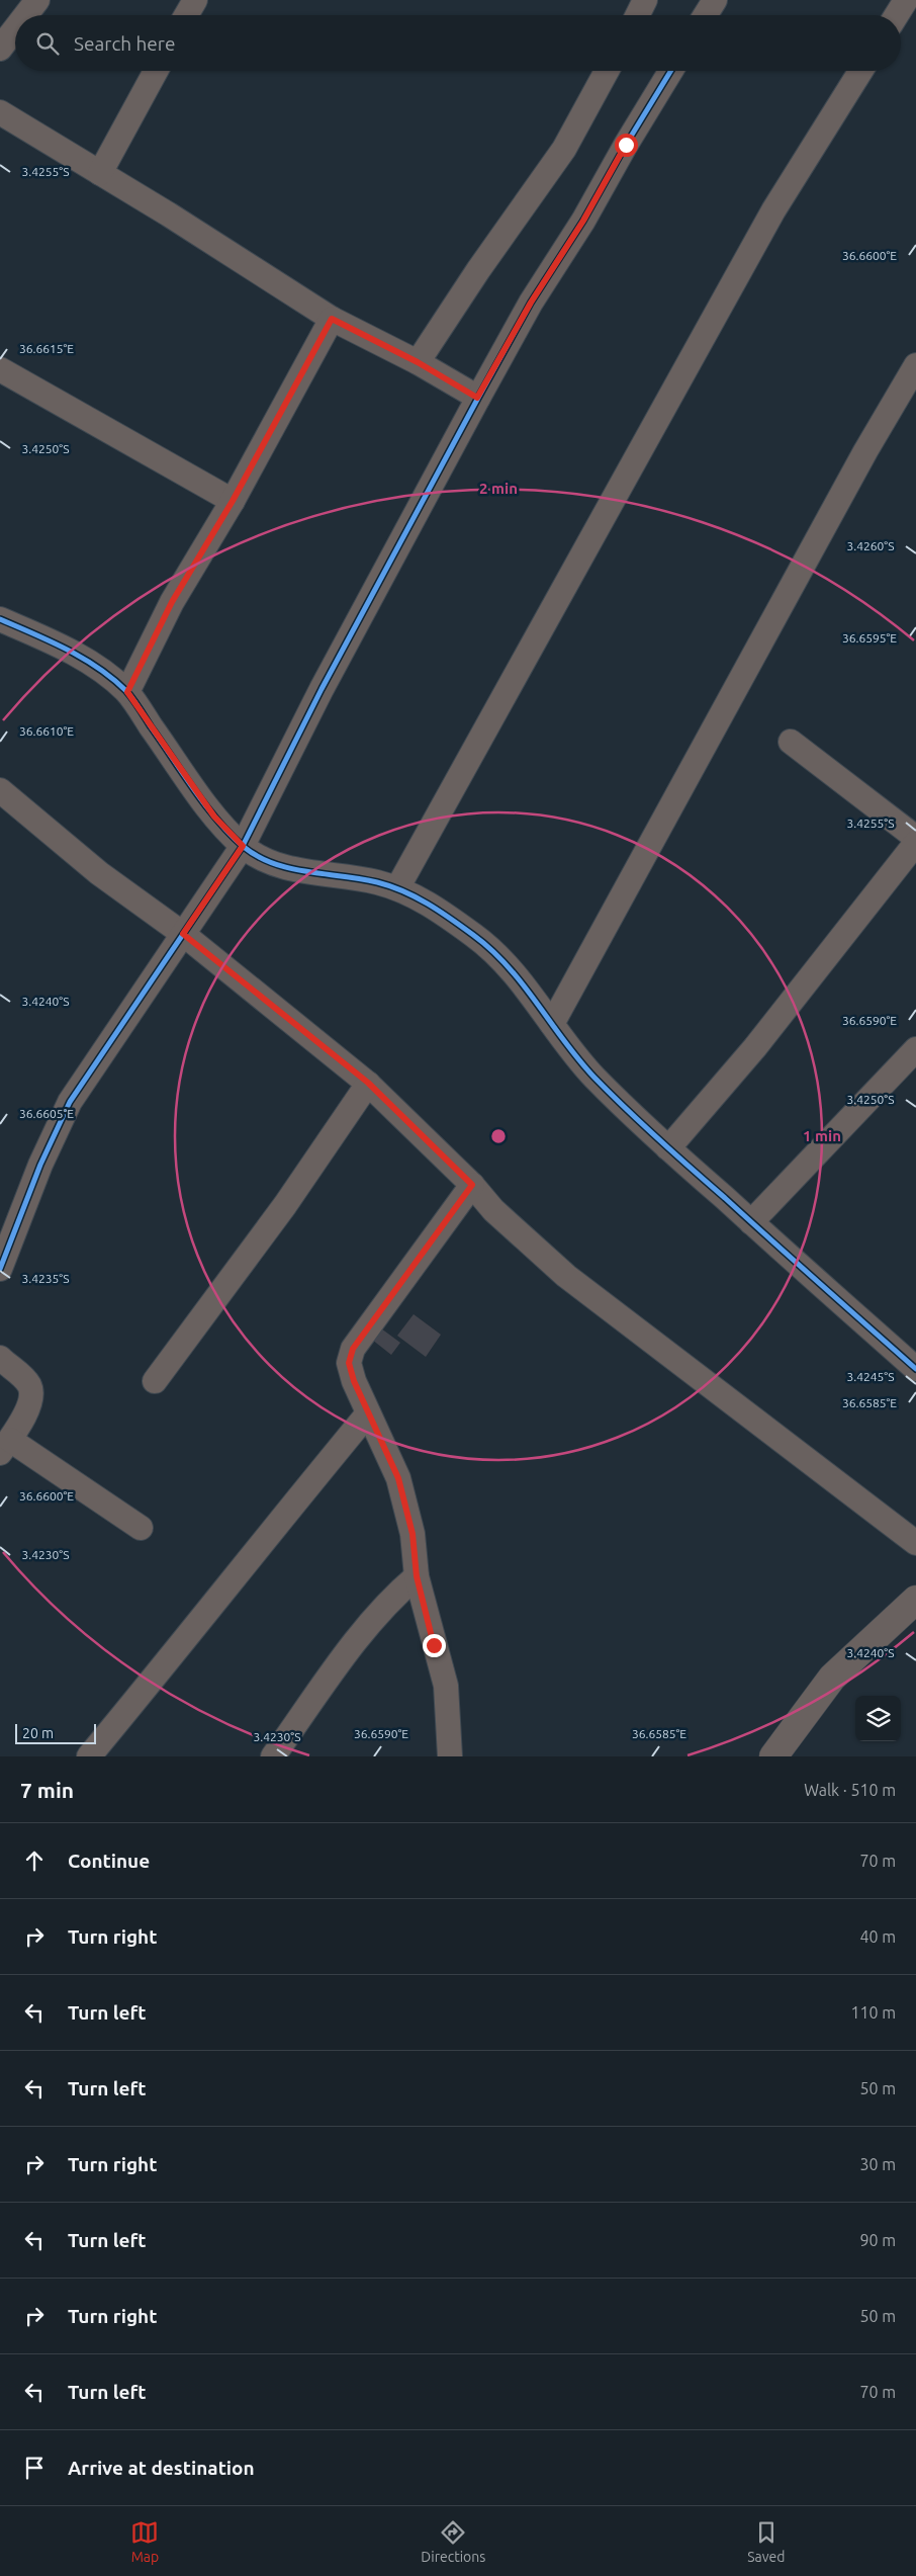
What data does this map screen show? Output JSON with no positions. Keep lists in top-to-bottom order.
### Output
{
  "scale_bar": "20 m",
  "page": {
    "search": "Search here",
    "scale": "20 m",
    "heading": ["7 min", "Walk · 510 m"],
    "list": [
      ["Continue", "70 m"],
      ["Turn right", "40 m"],
      ["Turn left", "110 m"],
      ["Turn left", "50 m"],
      ["Turn right", "30 m"],
      ["Turn left", "90 m"],
      ["Turn right", "50 m"],
      ["Turn left", "70 m"],
      "Arrive at destination"
    ],
    "nav": ["Map", "Directions", "Saved"]
  },
  "coordinates": [
    "3.4255°S",
    "36.6600°E",
    "36.6615°E",
    "3.4250°S",
    "3.4260°S",
    "36.6595°E",
    "36.6610°E",
    "3.4240°S",
    "36.6590°E",
    "36.6605°E",
    "3.4235°S",
    "3.4245°S",
    "36.6585°E",
    "3.4230°S"
  ],
  "rings": ["2 min", "1 min"]
}
